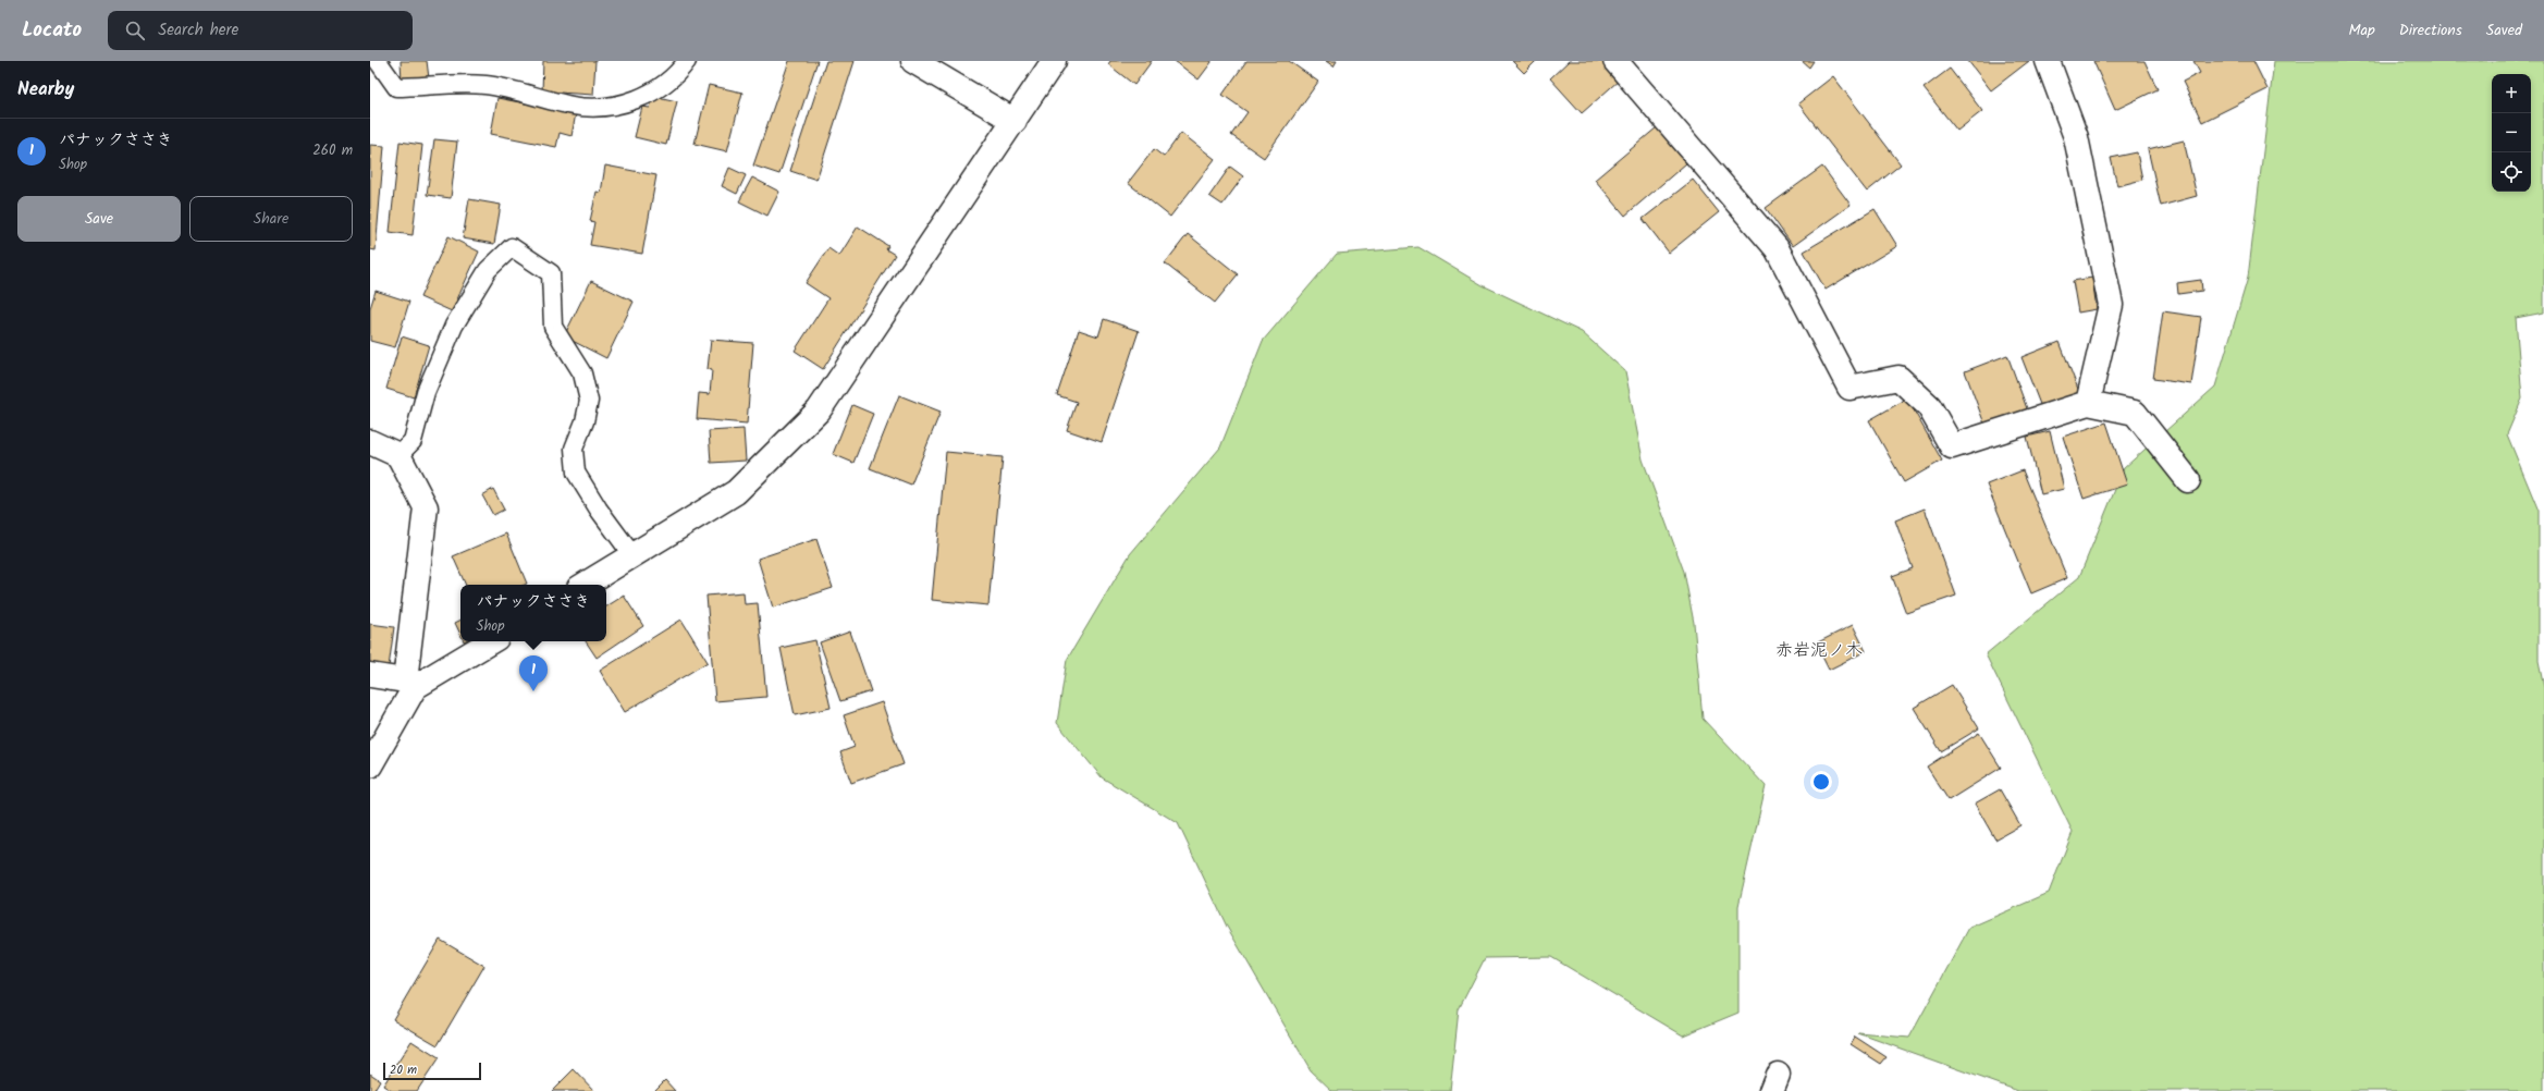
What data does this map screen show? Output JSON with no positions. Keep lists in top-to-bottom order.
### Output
{
  "districts": ["赤岩泥ノ木"],
  "scale_bar": "20 m",
  "page": {
    "header": "Locato",
    "search": "Search here",
    "nav": ["Map", "Directions", "Saved"],
    "heading": "Nearby",
    "map_buttons": ["+", "−"],
    "list": [
      {
        "mark": "1",
        "name": "パナックささき",
        "note": "Shop",
        "value": "260 m"
      }
    ],
    "buttons": ["Save", "Share"],
    "popup": ["パナックささき", "Shop"],
    "pins": "1",
    "scale": "20 m"
  }
}
